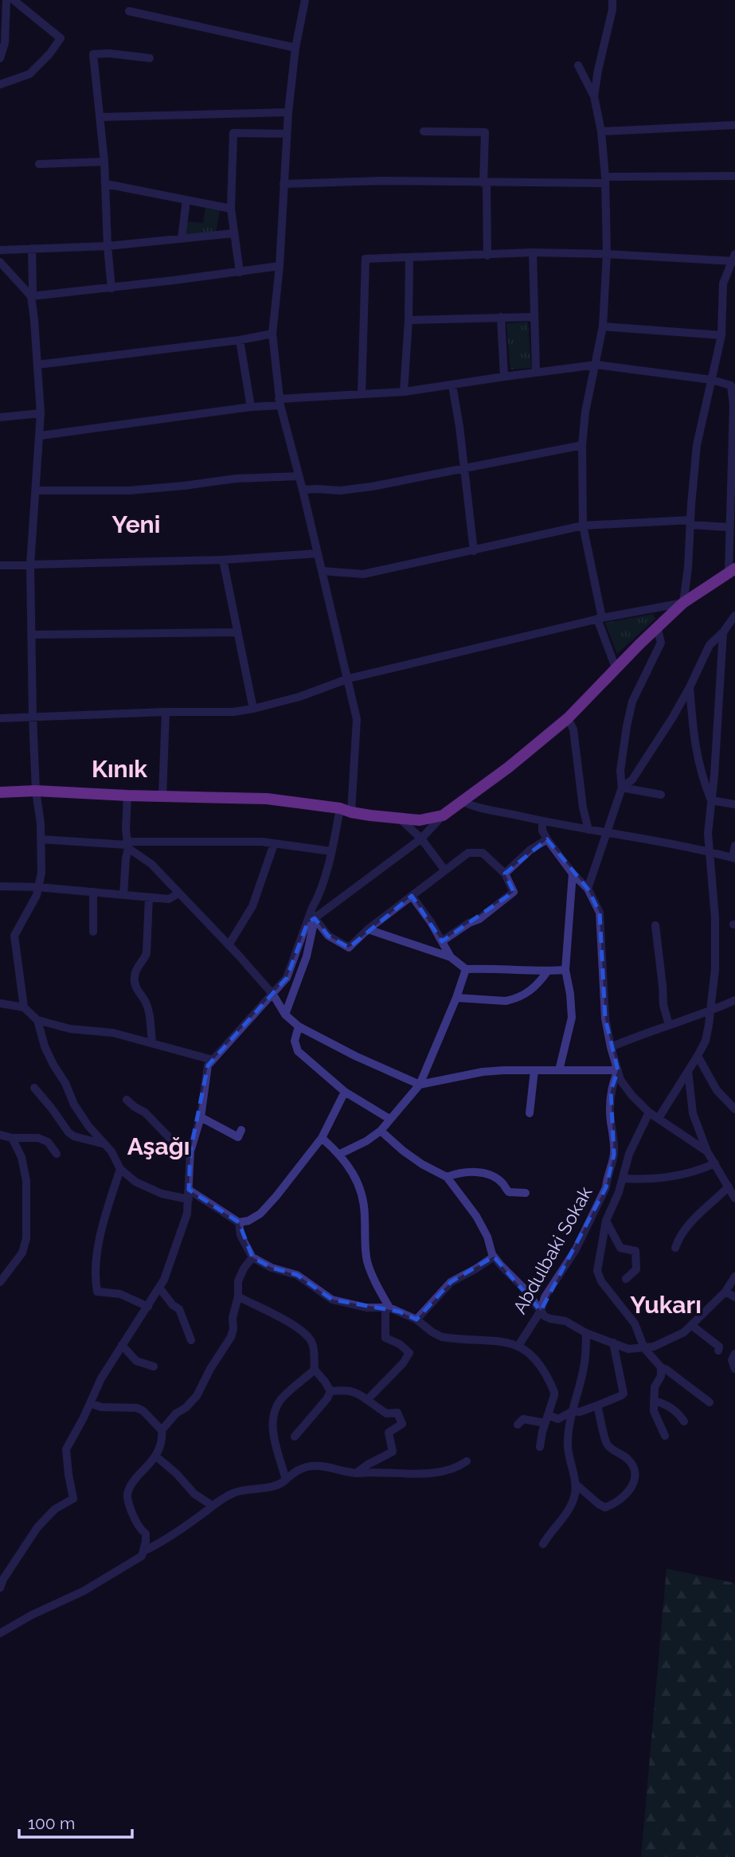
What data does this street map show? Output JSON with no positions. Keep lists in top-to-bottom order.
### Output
{
  "streets": {
    "street": ["Abdulbaki Sokak"]
  },
  "districts": [
    "Yeni",
    "Kınık",
    "Aşağı",
    "Yukarı"
  ],
  "scale_bar": "100 m"
}
